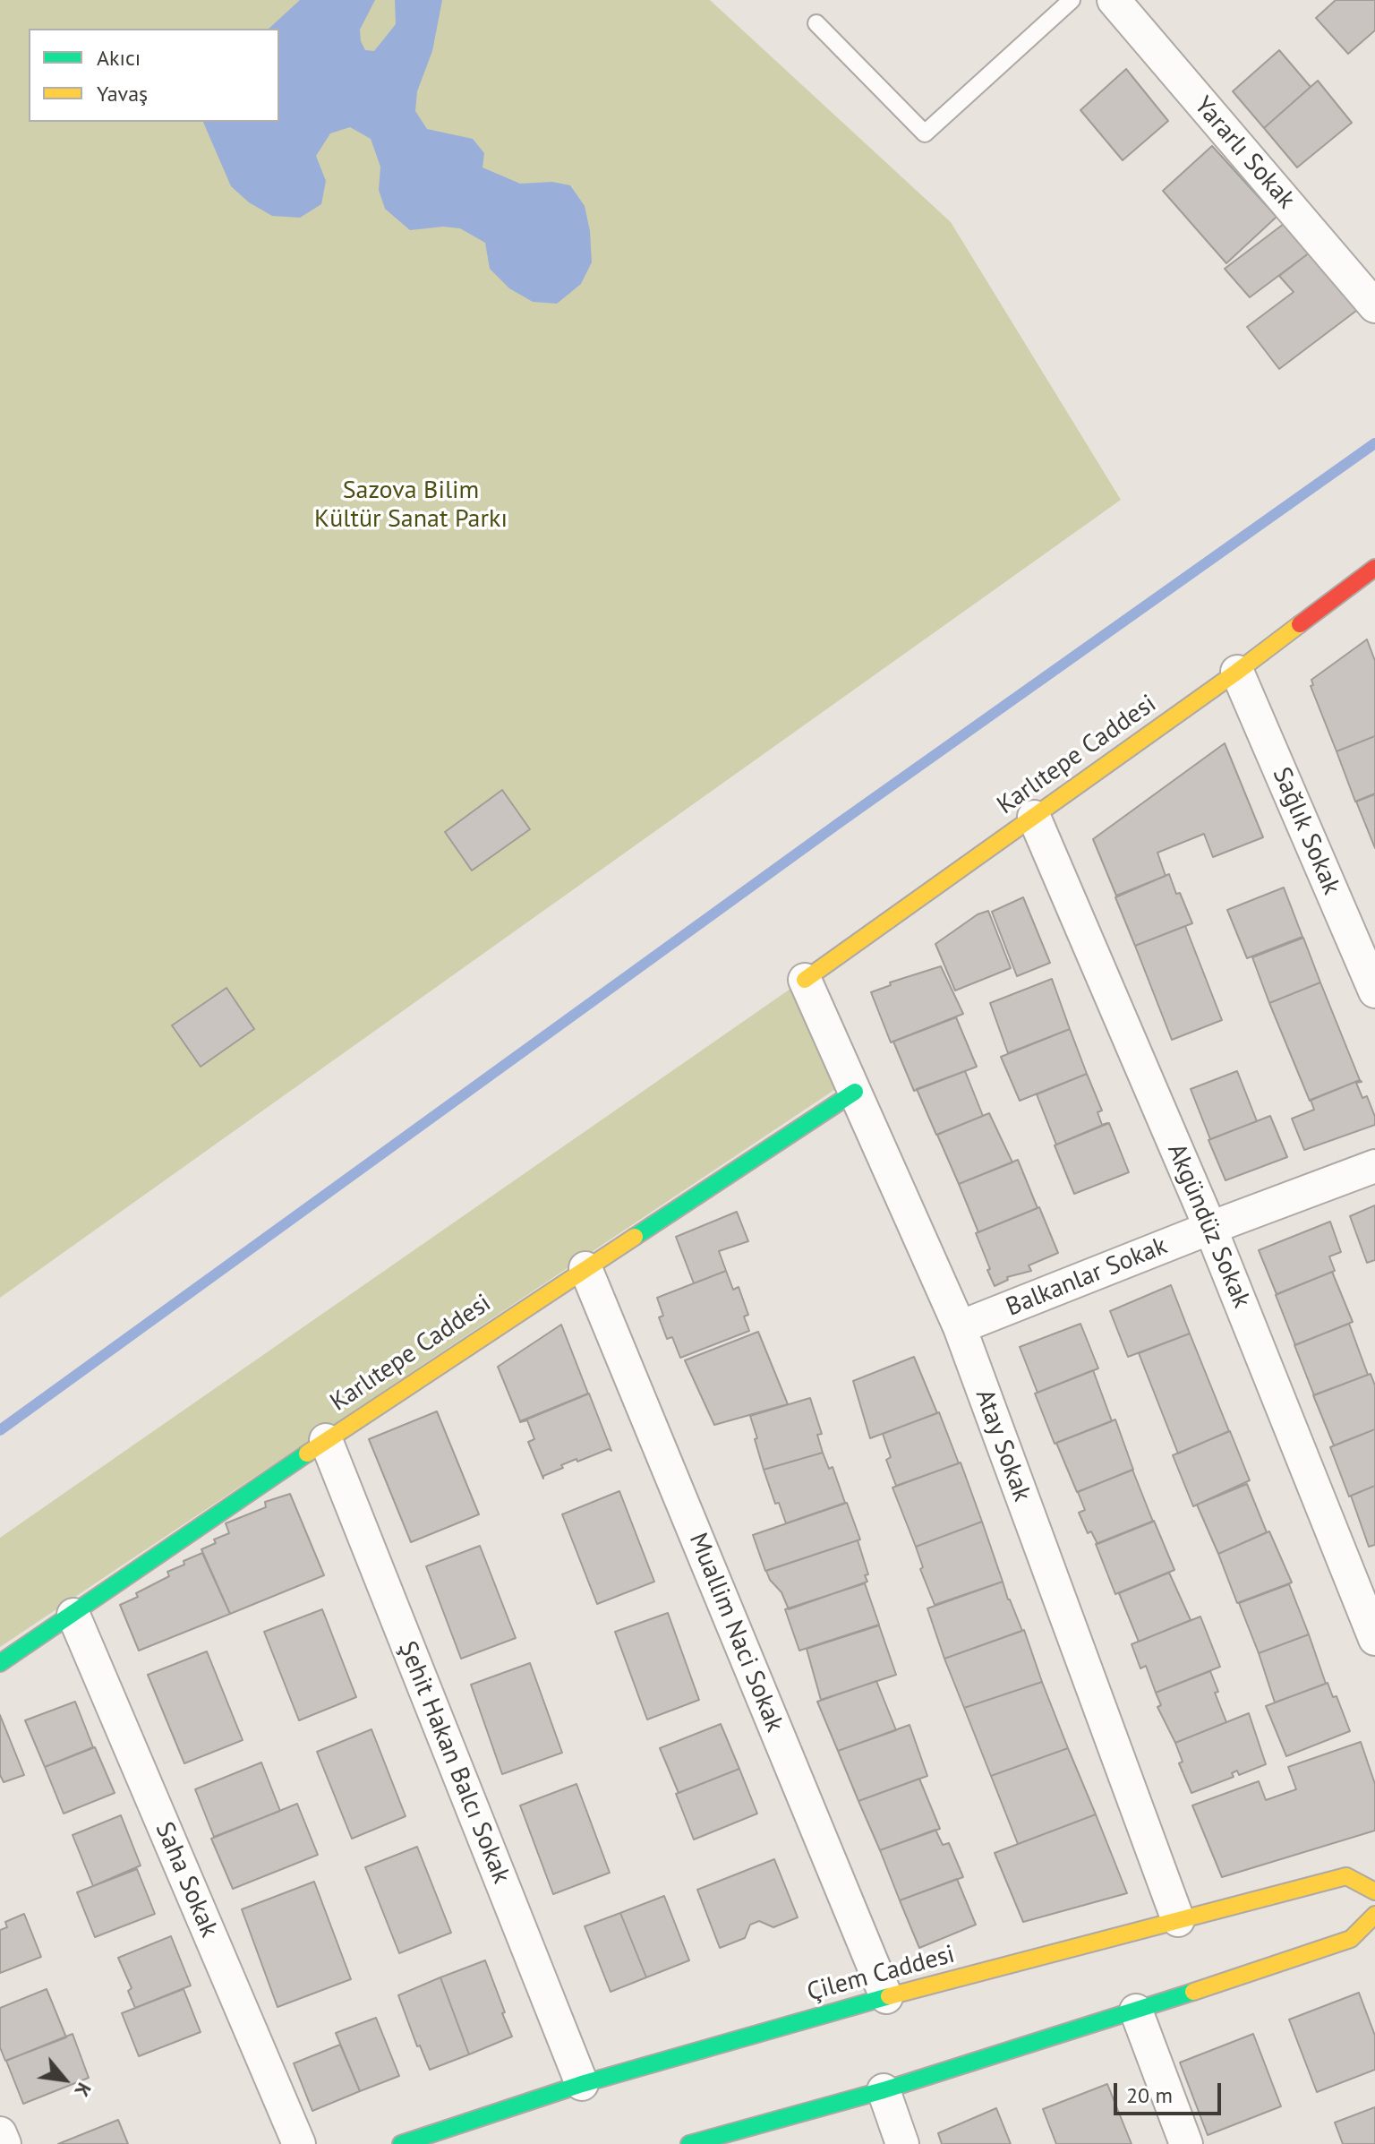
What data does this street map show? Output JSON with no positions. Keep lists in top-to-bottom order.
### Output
{
  "streets": {
    "main road": ["Karlıtepe Caddesi", "Çilem Caddesi"],
    "street": [
      "Yararlı Sokak",
      "Sağlık Sokak",
      "Akgündüz Sokak",
      "Balkanlar Sokak",
      "Atay Sokak",
      "Muallim Naci Sokak",
      "Şehit Hakan Balcı Sokak",
      "Saha Sokak"
    ]
  },
  "crossings": [
    ["Karlıtepe Caddesi", "Sağlık Sokak"],
    ["Karlıtepe Caddesi", "Akgündüz Sokak"],
    ["Karlıtepe Caddesi", "Atay Sokak"],
    ["Karlıtepe Caddesi", "Muallim Naci Sokak"],
    ["Karlıtepe Caddesi", "Şehit Hakan Balcı Sokak"],
    ["Karlıtepe Caddesi", "Saha Sokak"],
    ["Akgündüz Sokak", "Balkanlar Sokak"],
    ["Balkanlar Sokak", "Atay Sokak"],
    ["Atay Sokak", "Çilem Caddesi"],
    ["Muallim Naci Sokak", "Çilem Caddesi"],
    ["Şehit Hakan Balcı Sokak", "Çilem Caddesi"]
  ],
  "parks": ["Sazova Bilim Kültür Sanat Parkı"],
  "legend": ["Akıcı", "Yavaş"],
  "scale_bar": "20 m",
  "north": "bottom right"
}
